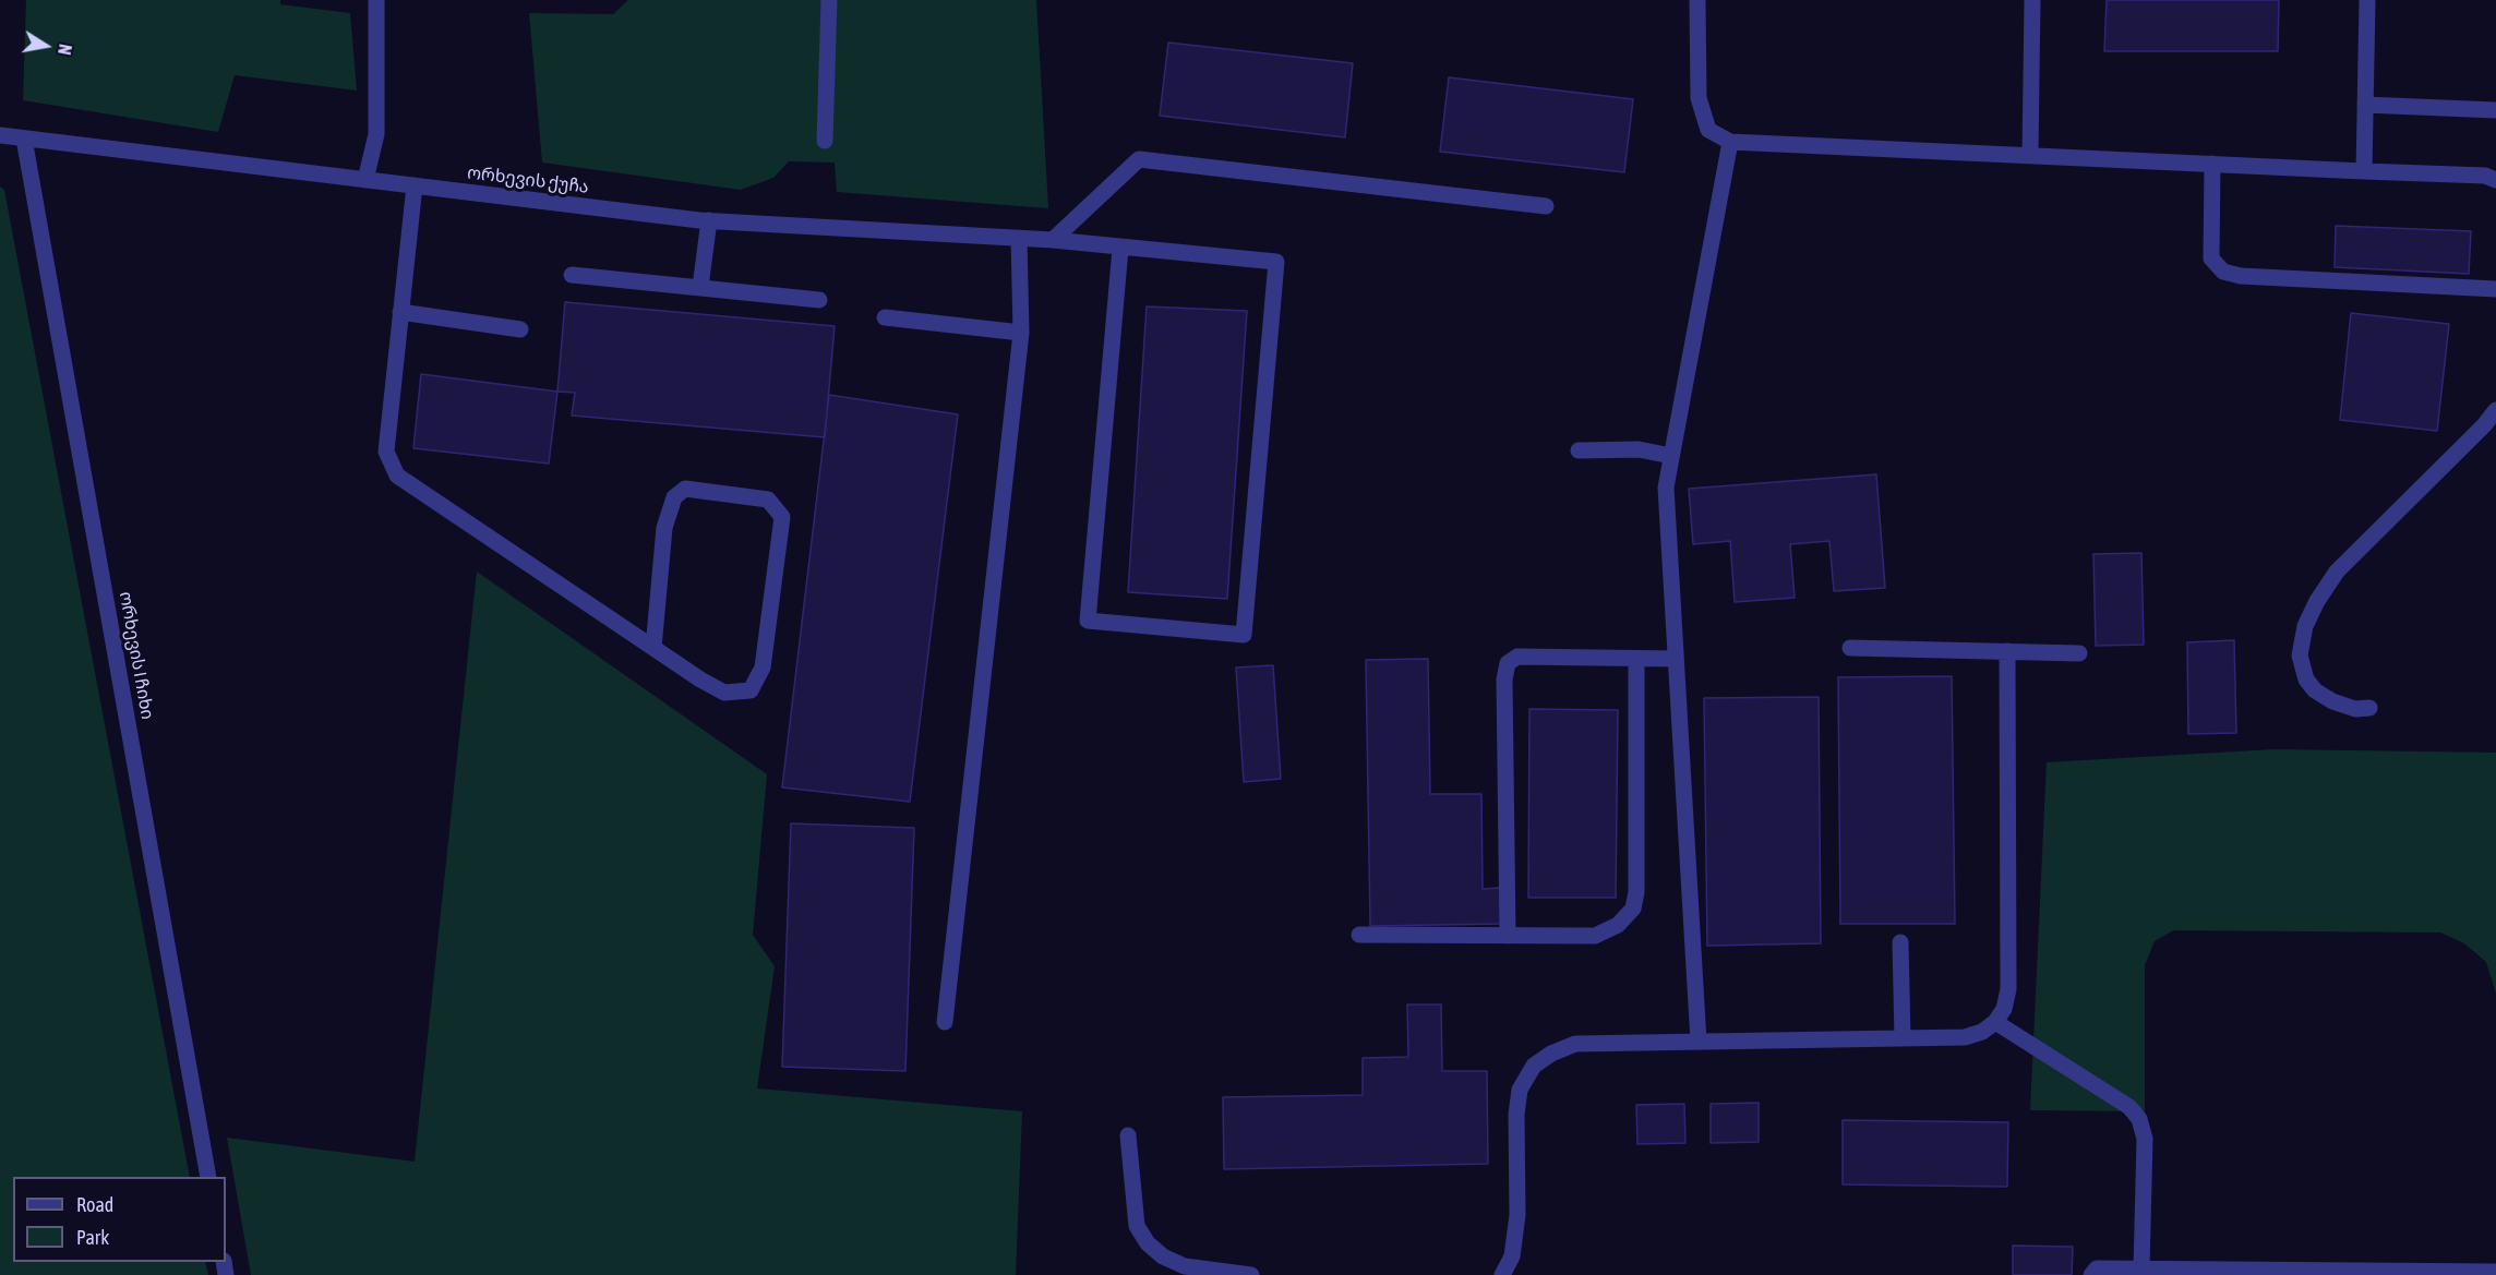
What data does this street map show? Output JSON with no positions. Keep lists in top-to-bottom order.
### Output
{
  "streets": {
    "street": ["ორხევის ქუჩა", "ორხევის I ჩიხი"]
  },
  "crossings": [
    ["ორხევის ქუჩა", "ორხევის I ჩიხი"]
  ],
  "legend": ["Road", "Park"],
  "north": "right"
}
